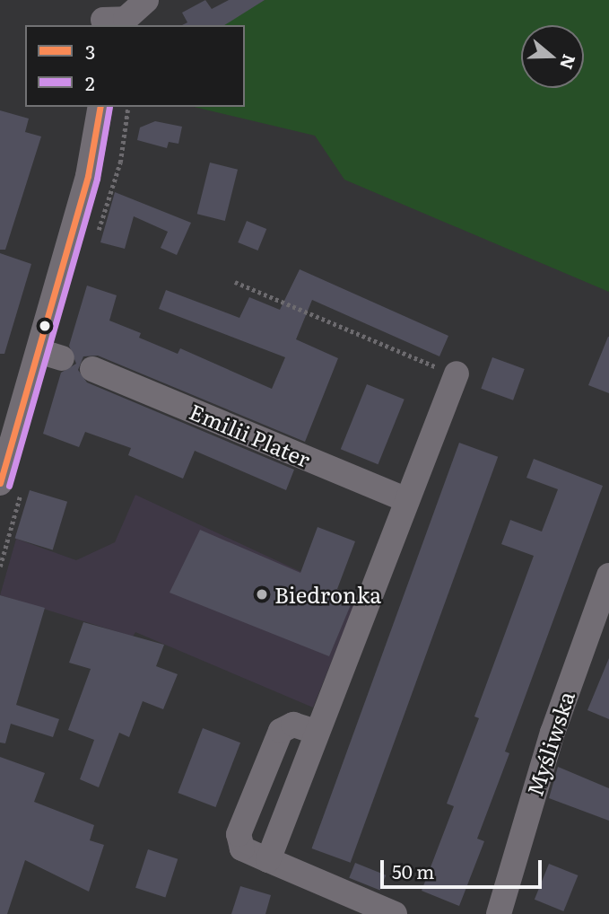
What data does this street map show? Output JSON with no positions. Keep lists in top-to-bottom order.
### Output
{
  "streets": {
    "street": ["Emilii Plater", "Myśliwska"]
  },
  "places": ["Biedronka"],
  "lines": ["transit line 3", "transit line 2"],
  "legend": ["3", "2"],
  "scale_bar": "50 m",
  "north": "right"
}
